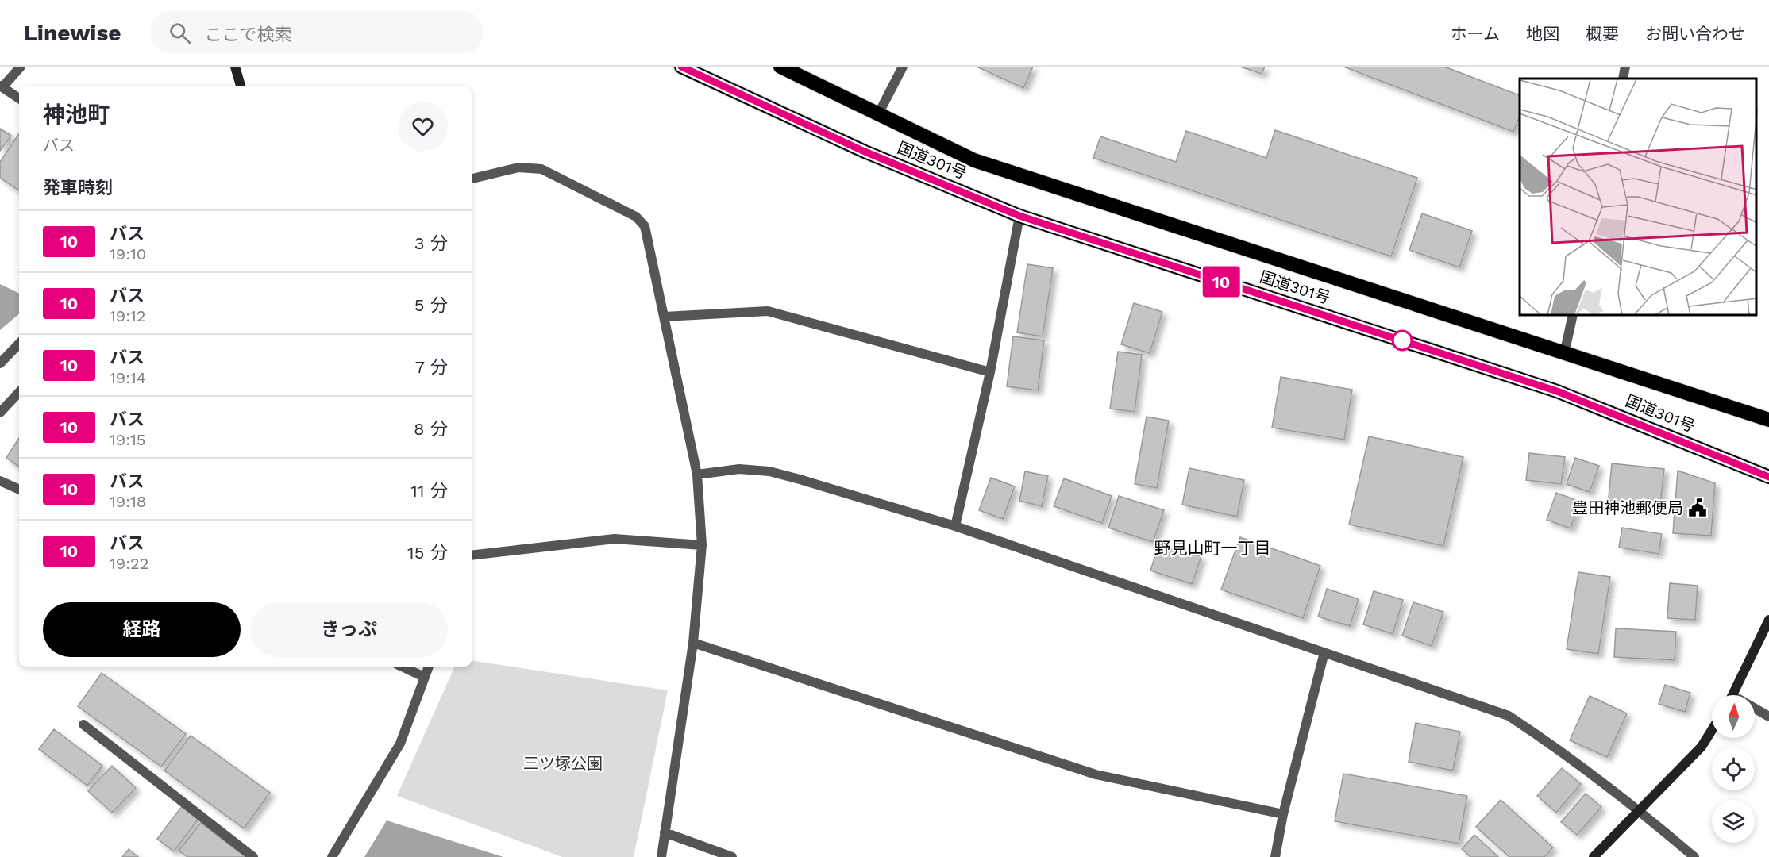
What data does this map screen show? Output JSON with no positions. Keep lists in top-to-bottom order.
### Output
{
  "streets": {
    "highway": ["国道301号"]
  },
  "districts": ["野見山町一丁目"],
  "parks": ["三ツ塚公園"],
  "places": {
    "public building": ["豊田神池郵便局"]
  },
  "lines": ["bus line 10"],
  "north": "top",
  "page": {
    "header": "Linewise",
    "search": "ここで検索",
    "nav": [
      "ホーム",
      "地図",
      "概要",
      "お問い合わせ"
    ],
    "on_map": "10",
    "heading": [
      ["神池町", "バス"],
      "発車時刻"
    ],
    "list": [
      {
        "mark": "10",
        "name": "バス",
        "note": "19:10",
        "value": "3 分"
      },
      {
        "mark": "10",
        "name": "バス",
        "note": "19:12",
        "value": "5 分"
      },
      {
        "mark": "10",
        "name": "バス",
        "note": "19:14",
        "value": "7 分"
      },
      {
        "mark": "10",
        "name": "バス",
        "note": "19:15",
        "value": "8 分"
      },
      {
        "mark": "10",
        "name": "バス",
        "note": "19:18",
        "value": "11 分"
      },
      {
        "mark": "10",
        "name": "バス",
        "note": "19:22",
        "value": "15 分"
      }
    ],
    "buttons": ["経路", "きっぷ"]
  }
}
